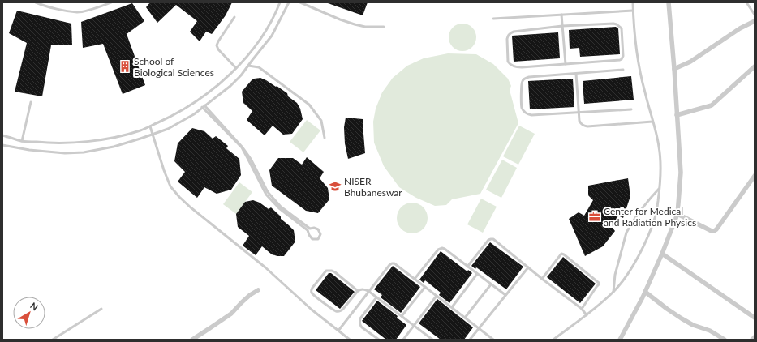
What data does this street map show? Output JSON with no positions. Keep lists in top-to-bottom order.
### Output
{
  "places": {
    "building": ["School of Biological Sciences"],
    "school or university": ["NISER Bhubaneswar"],
    "office": ["Center for Medical and Radiation Physics"]
  },
  "north": "top right"
}
